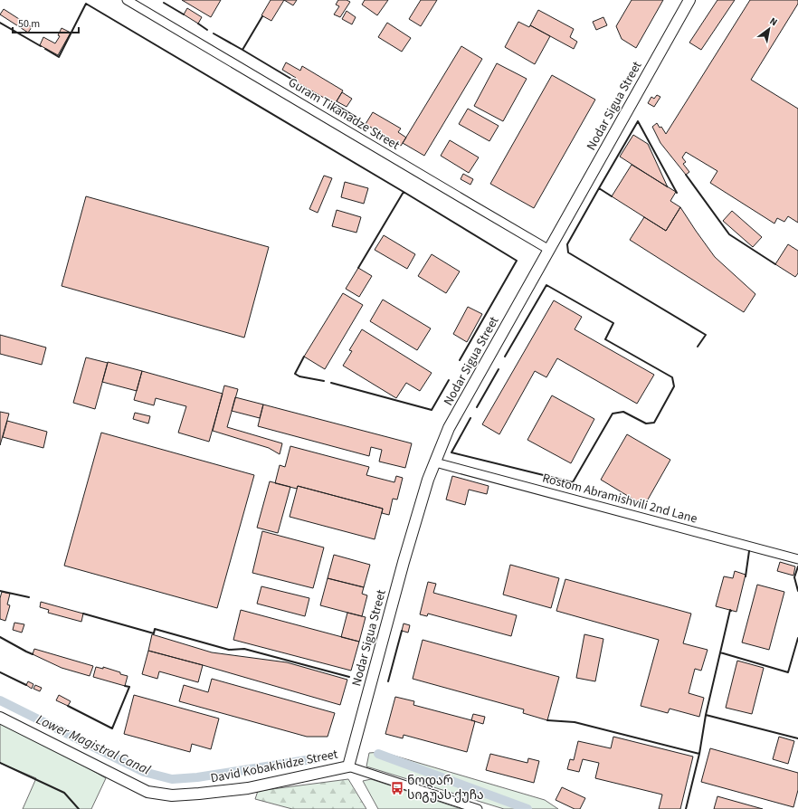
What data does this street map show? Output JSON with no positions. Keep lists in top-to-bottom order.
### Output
{
  "streets": {
    "street": [
      "Nodar Sigua Street",
      "Guram Tikanadze Street",
      "Rostom Abramishvili 2nd Lane",
      "David Kobakhidze Street"
    ]
  },
  "crossings": [
    ["Nodar Sigua Street", "Guram Tikanadze Street"],
    ["Nodar Sigua Street", "Rostom Abramishvili 2nd Lane"],
    ["Nodar Sigua Street", "David Kobakhidze Street"]
  ],
  "water": ["Lower Magistral Canal"],
  "places": {
    "bus stop": ["ნოდარ სიგუას ქუჩა"]
  },
  "scale_bar": "50 m",
  "north": "top right"
}
